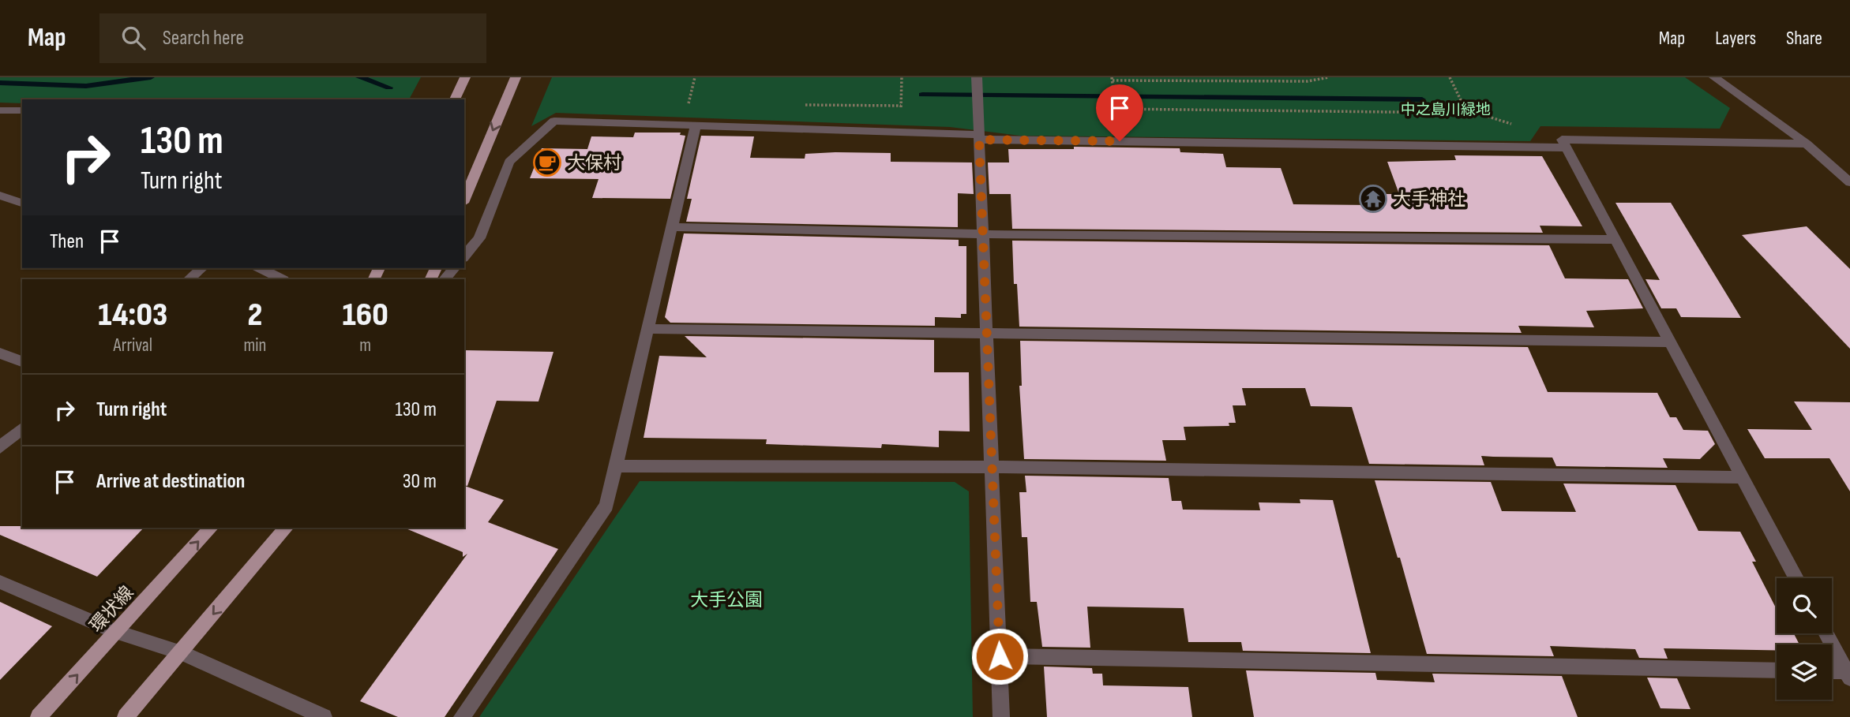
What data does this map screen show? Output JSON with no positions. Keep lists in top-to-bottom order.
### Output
{
  "streets": {
    "main road": ["環状線"]
  },
  "parks": ["中之島川緑地", "大手公園"],
  "places": {
    "cafe": ["大保村"],
    "temple": ["大手神社"]
  },
  "page": {
    "header": "Map",
    "search": "Search here",
    "nav": ["Map", "Layers", "Share"],
    "turn": ["130 m", "Turn right"],
    "then": "Then",
    "eta": [
      "14:03",
      "Arrival",
      "2",
      "min",
      "160",
      "m"
    ],
    "list": [
      {
        "name": "Turn right",
        "value": "130 m"
      },
      {
        "name": "Arrive at destination",
        "value": "30 m"
      }
    ]
  }
}
